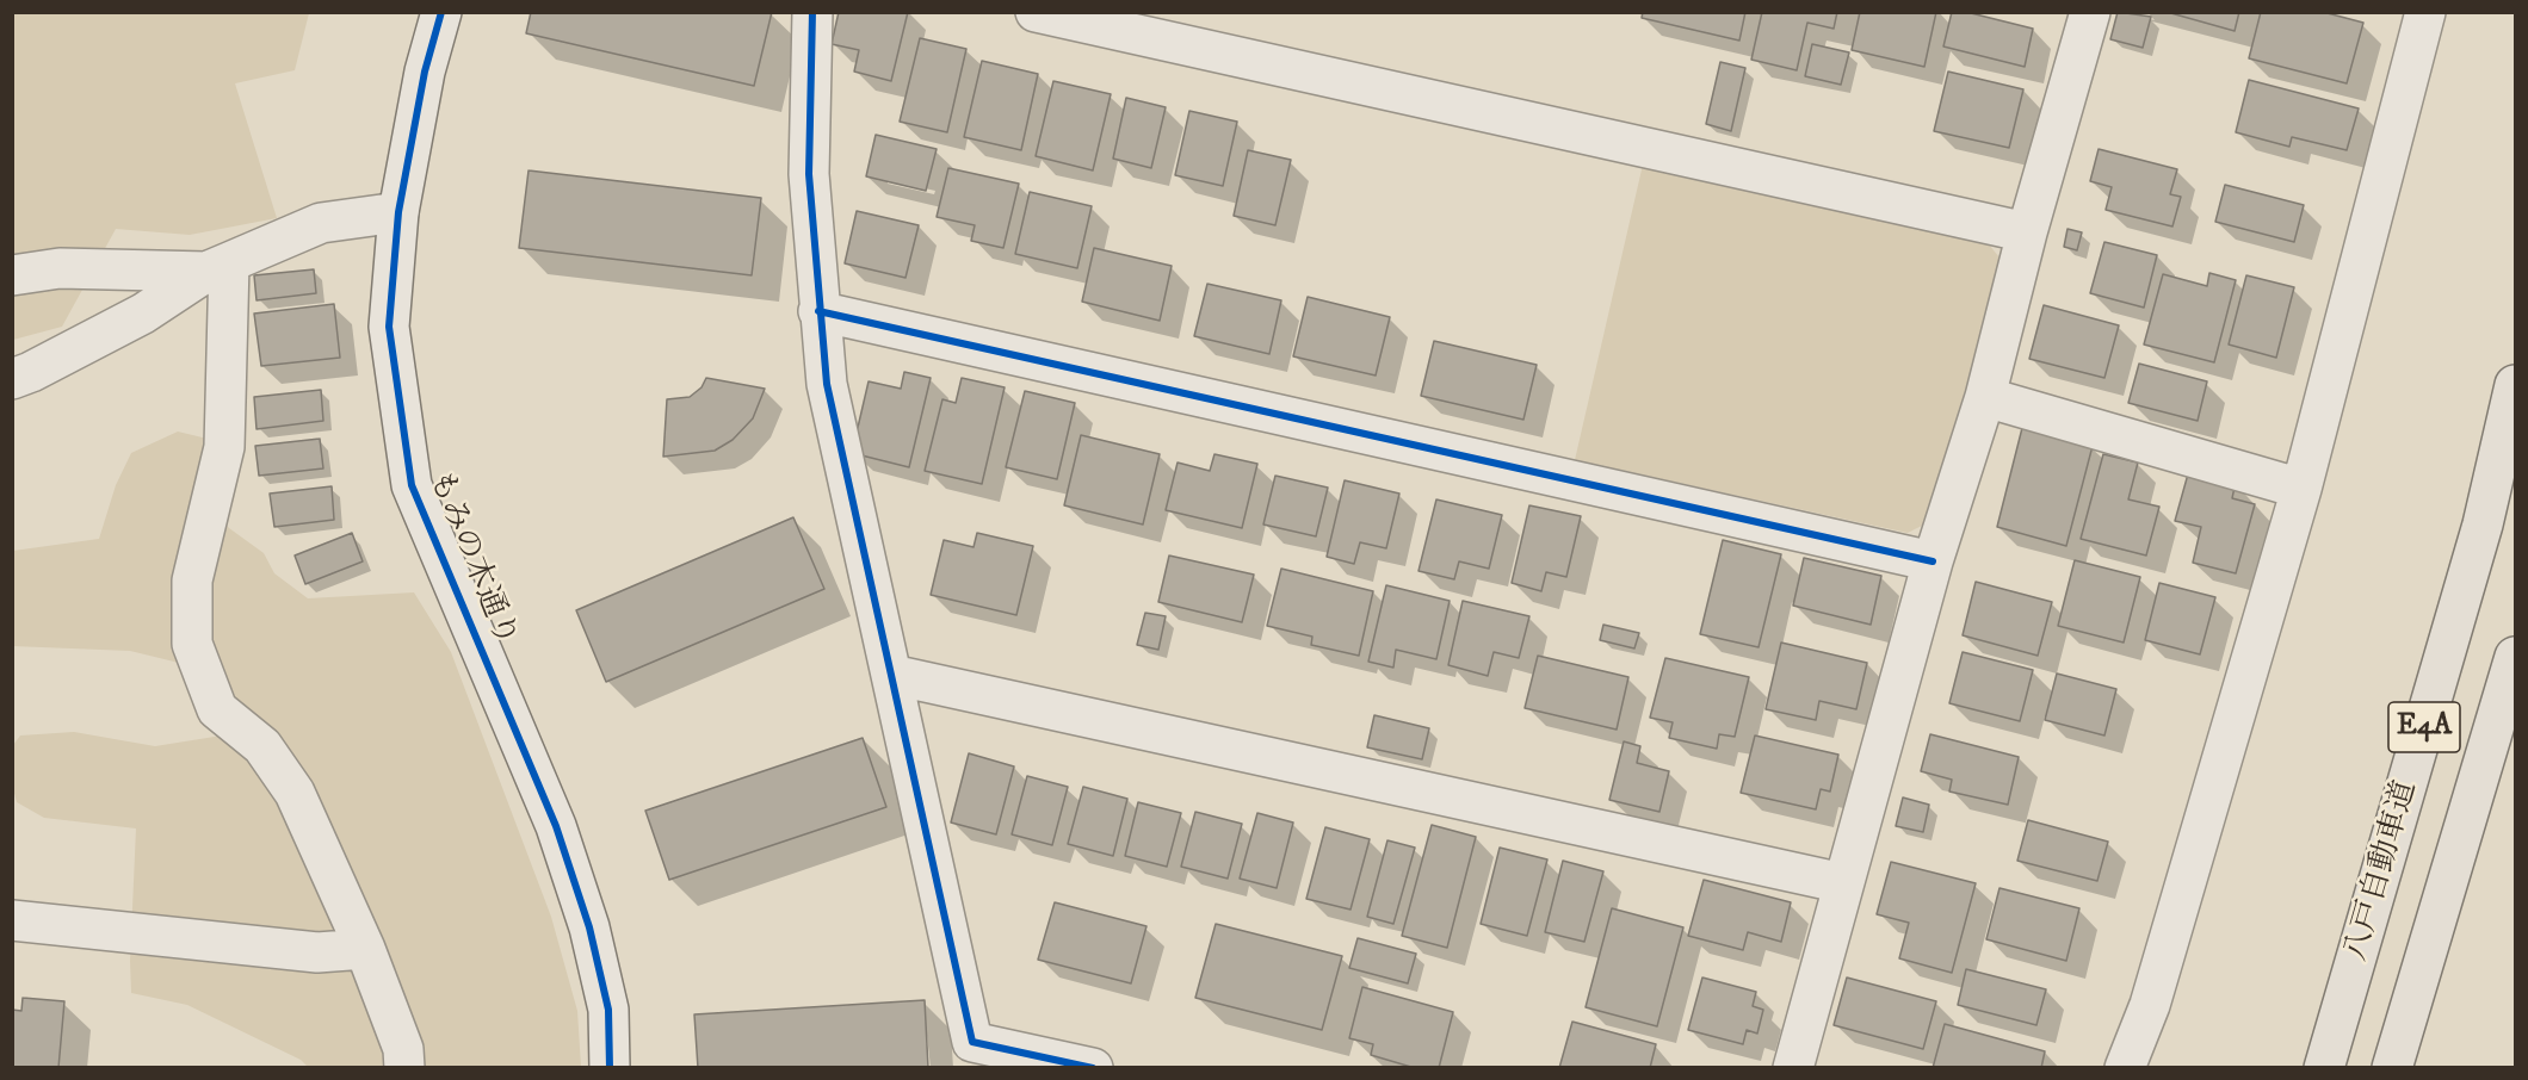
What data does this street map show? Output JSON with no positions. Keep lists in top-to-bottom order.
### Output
{
  "streets": {
    "highway": ["E4A", "八戸自動車道"],
    "street": ["もみの木通り"]
  }
}
